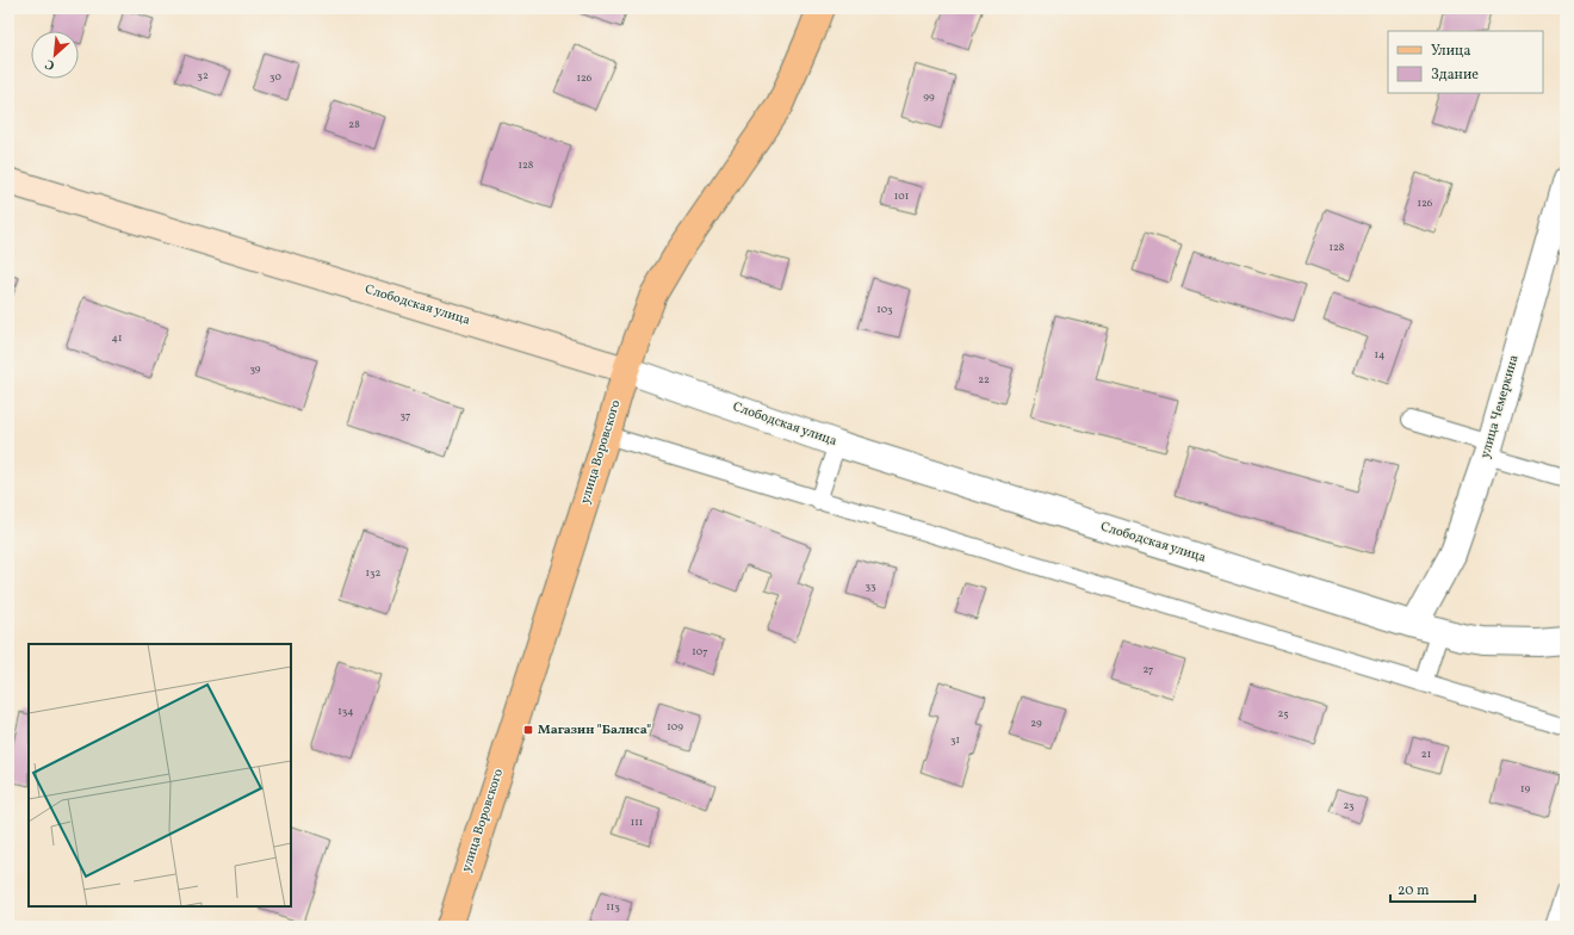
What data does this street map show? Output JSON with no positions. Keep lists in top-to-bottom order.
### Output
{
  "streets": {
    "main road": ["улица Воровского"],
    "street": ["Слободская улица", "улица Чемеркина"]
  },
  "crossings": [
    ["Слободская улица", "улица Чемеркина"],
    ["Слободская улица", "улица Воровского"]
  ],
  "places": {
    "transit": ["Магазин \"Балиса\""]
  },
  "house_numbers": [
    "32",
    "30",
    "126",
    "99",
    "28",
    "128",
    "101",
    "126",
    "128",
    "103",
    "41",
    "14",
    "39",
    "22",
    "37",
    "132",
    "33",
    "107",
    "27",
    "134",
    "25",
    "29",
    "109",
    "31",
    "21",
    "19",
    "23",
    "111",
    "113"
  ],
  "legend": ["Улица", "Здание"],
  "scale_bar": "20 m",
  "north": "bottom left"
}
